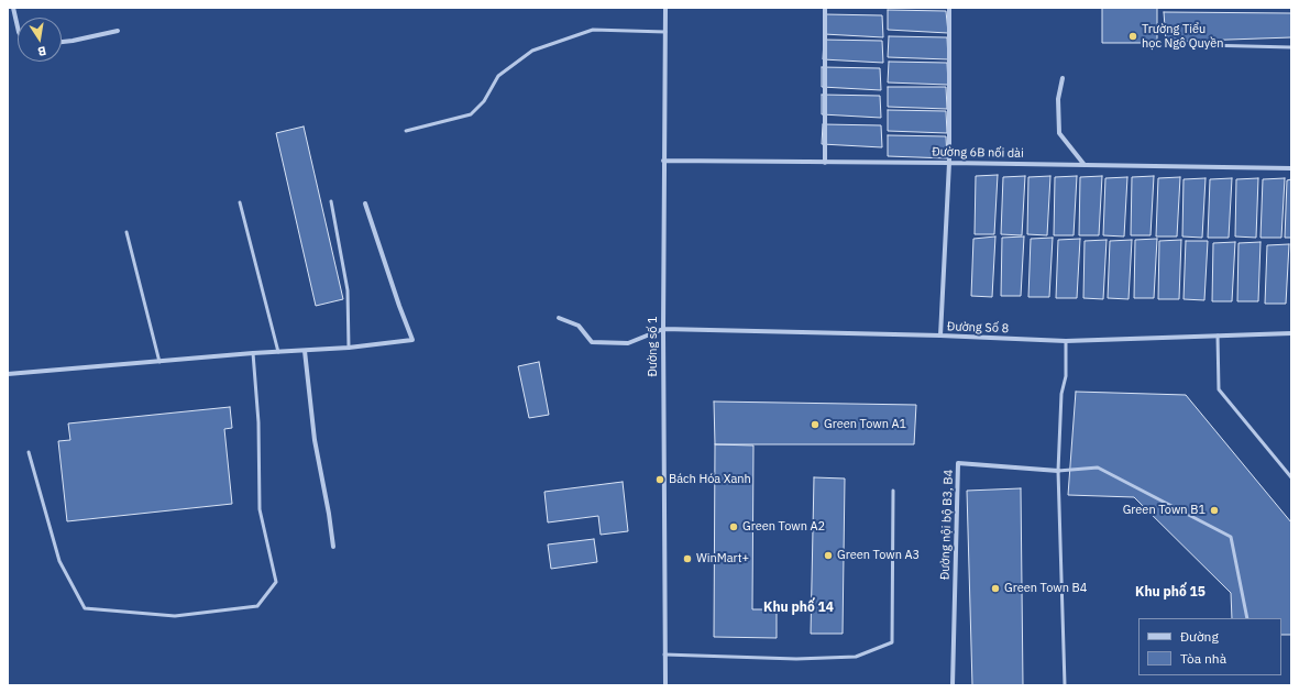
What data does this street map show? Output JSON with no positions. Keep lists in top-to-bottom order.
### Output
{
  "streets": {
    "street": [
      "Đường 6B nối dài",
      "Đường Số 8",
      "Đường số 1",
      "Đường nội bộ B3, B4"
    ]
  },
  "crossings": [
    ["Đường 6B nối dài", "Đường số 1"],
    ["Đường Số 8", "Đường số 1"]
  ],
  "districts": ["Khu phố 15", "Khu phố 14"],
  "places": [
    "Trường Tiểu học Ngô Quyền",
    "Green Town A1",
    "Bách Hóa Xanh",
    "Green Town B1",
    "Green Town A2",
    "Green Town A3",
    "WinMart+",
    "Green Town B4"
  ],
  "legend": ["Đường", "Tòa nhà"],
  "north": "bottom"
}
